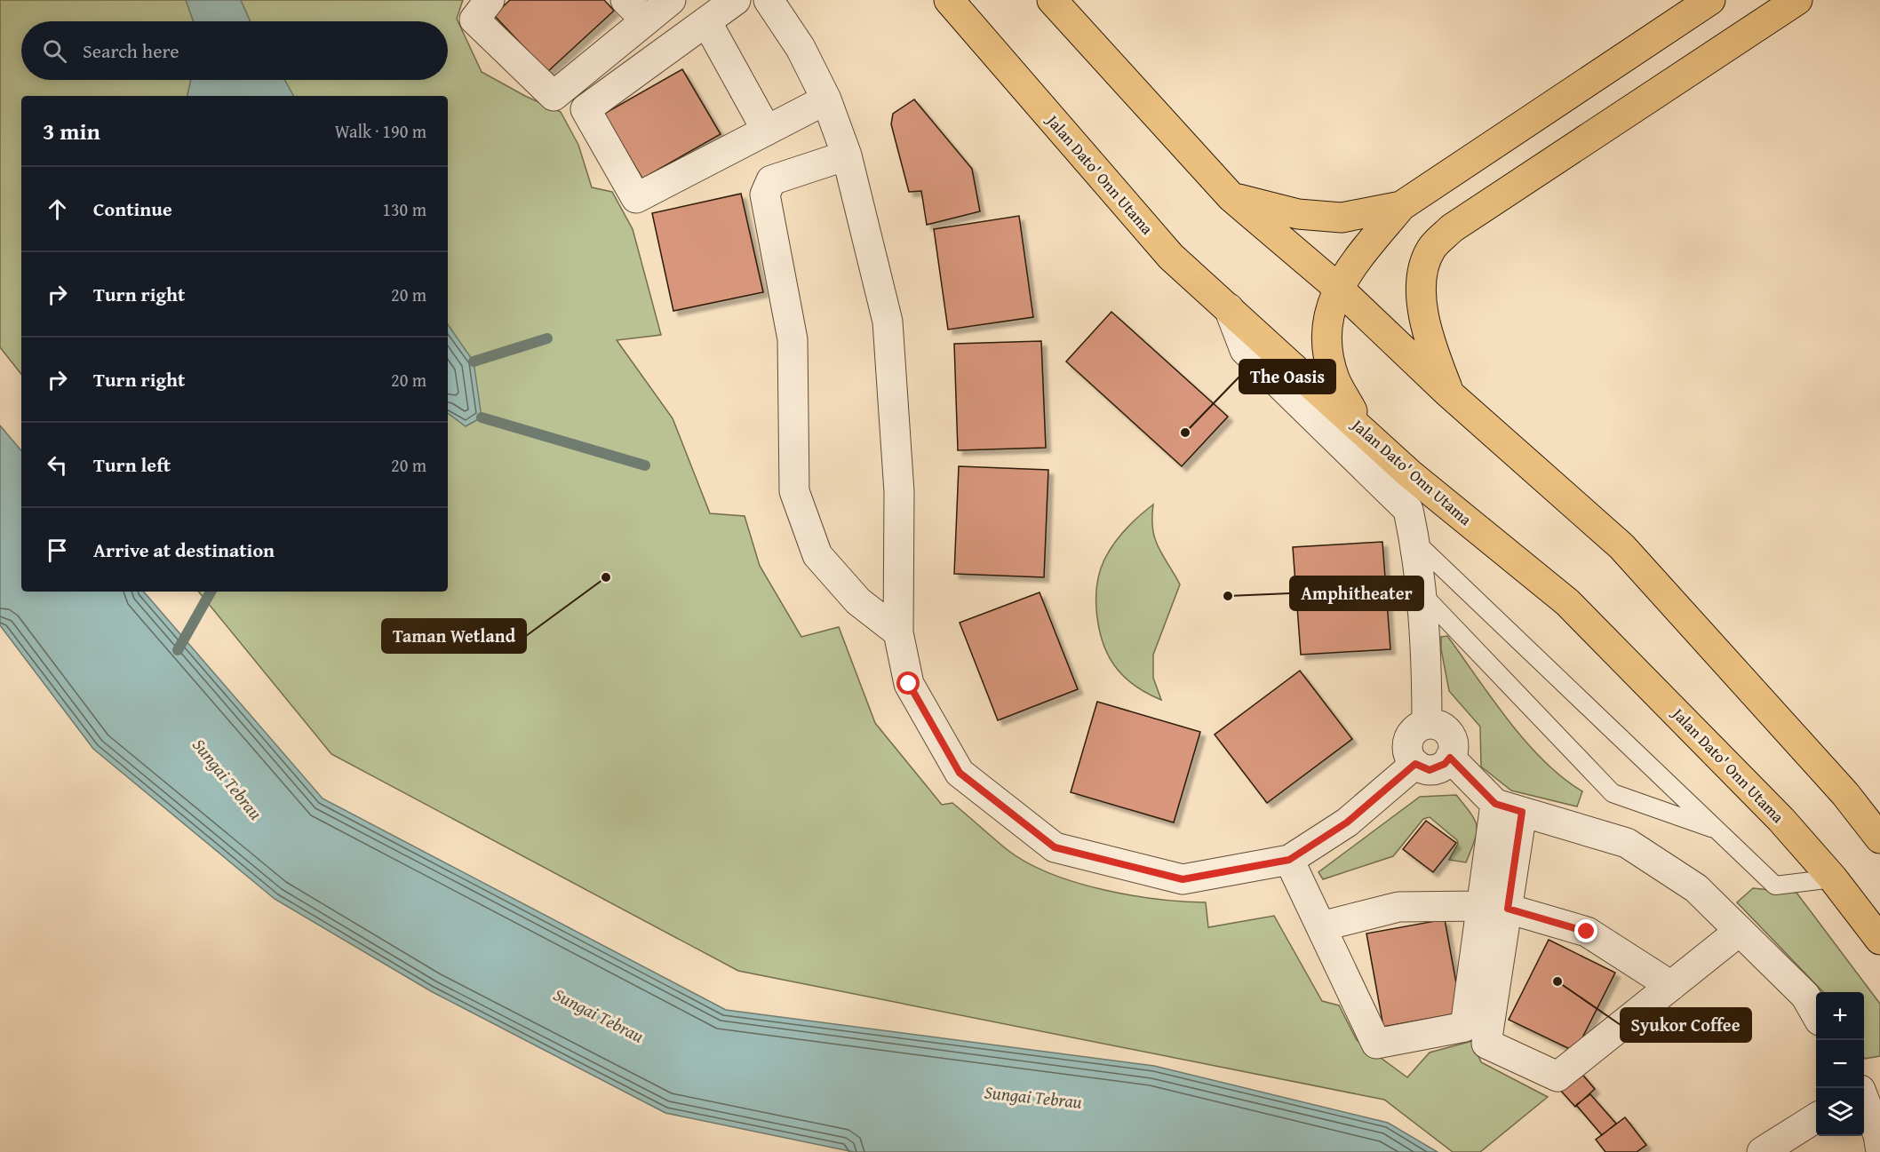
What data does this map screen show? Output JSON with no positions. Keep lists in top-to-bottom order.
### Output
{
  "streets": {
    "main road": ["Jalan Dato' Onn Utama"]
  },
  "water": ["Sungai Tebrau"],
  "places": [
    "The Oasis",
    "Taman Wetland",
    "Amphitheater",
    "Syukor Coffee"
  ],
  "page": {
    "search": "Search here",
    "heading": ["3 min", "Walk · 190 m"],
    "list": [
      ["Continue", "130 m"],
      ["Turn right", "20 m"],
      ["Turn right", "20 m"],
      ["Turn left", "20 m"],
      "Arrive at destination"
    ],
    "map_buttons": ["+", "−"]
  }
}
